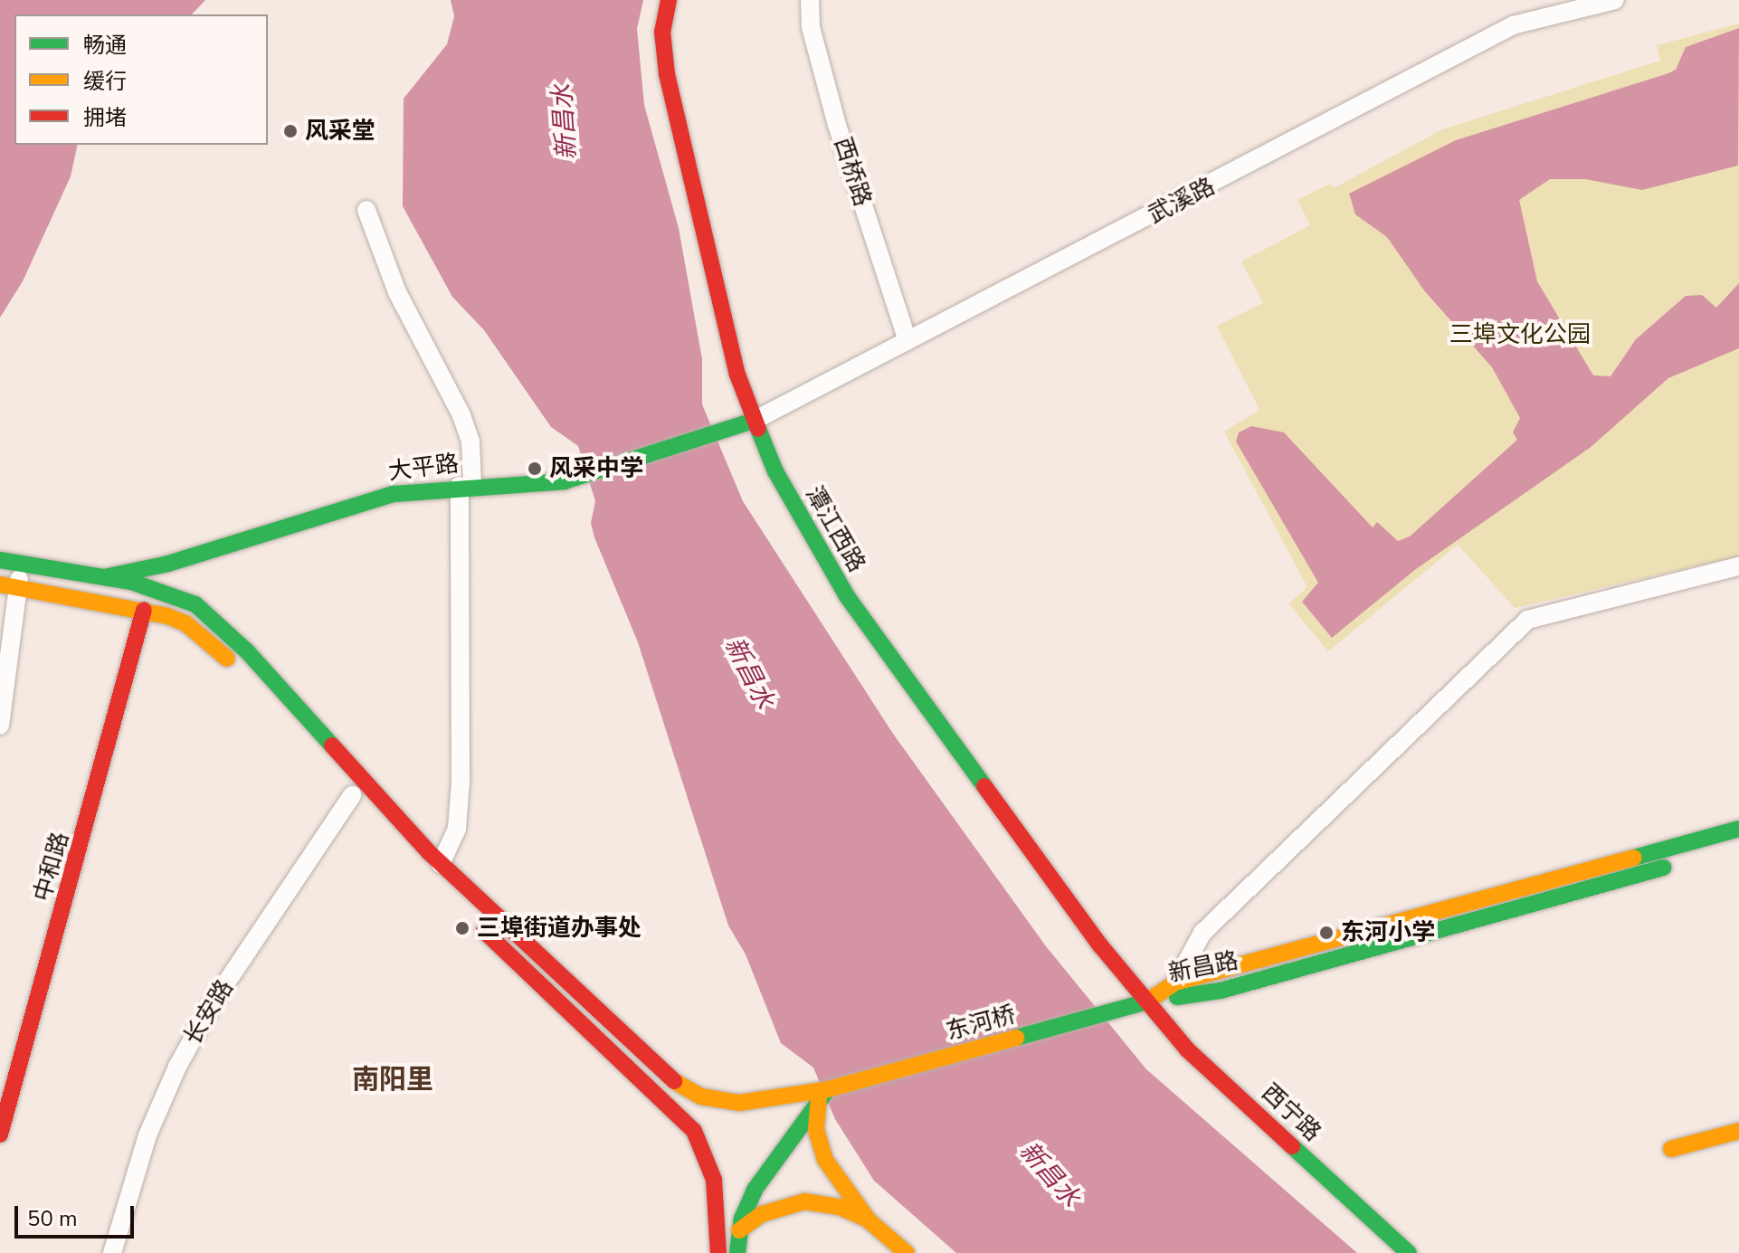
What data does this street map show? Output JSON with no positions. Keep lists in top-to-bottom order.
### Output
{
  "streets": {
    "street": [
      "西桥路",
      "武溪路",
      "大平路",
      "潭江西路",
      "中和路",
      "新昌路",
      "长安路",
      "东河桥",
      "西宁路"
    ]
  },
  "crossings": [
    ["西桥路", "武溪路"],
    ["武溪路", "大平路"],
    ["武溪路", "潭江西路"],
    ["大平路", "潭江西路"],
    ["大平路", "东河桥"],
    ["潭江西路", "新昌路"],
    ["潭江西路", "东河桥"],
    ["潭江西路", "西宁路"],
    ["新昌路", "东河桥"],
    ["新昌路", "西宁路"],
    ["东河桥", "西宁路"]
  ],
  "districts": ["南阳里"],
  "water": ["新昌水"],
  "parks": ["三埠文化公园"],
  "places": [
    "风采堂",
    "风采中学",
    "三埠街道办事处",
    "东河小学"
  ],
  "legend": ["畅通", "缓行", "拥堵"],
  "scale_bar": "50 m"
}
